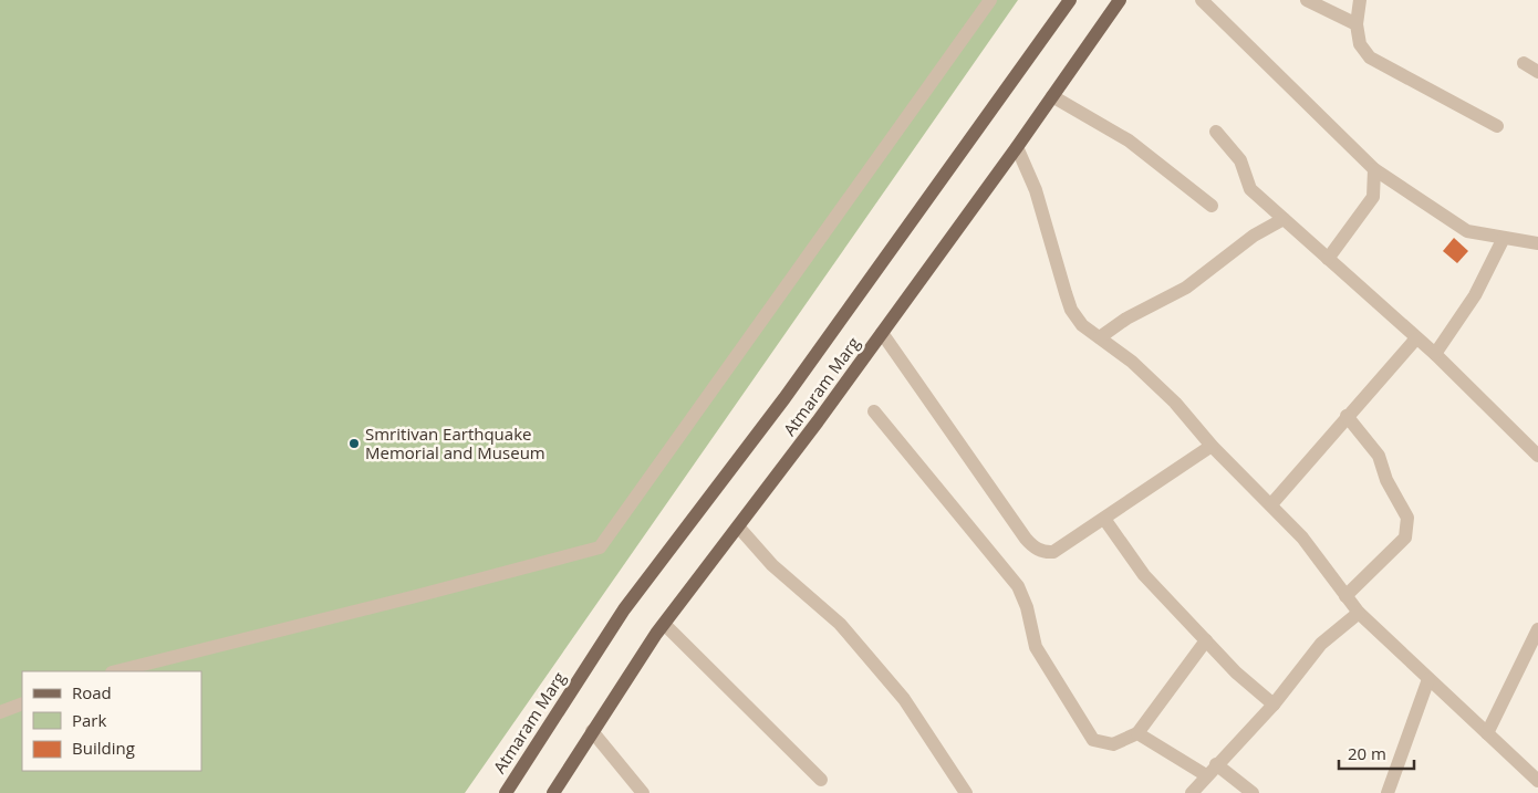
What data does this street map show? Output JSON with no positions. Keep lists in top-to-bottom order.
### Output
{
  "streets": {
    "main road": ["Atmaram Marg"]
  },
  "places": ["Smritivan Earthquake Memorial and Museum"],
  "legend": ["Road", "Park", "Building"],
  "scale_bar": "20 m"
}
